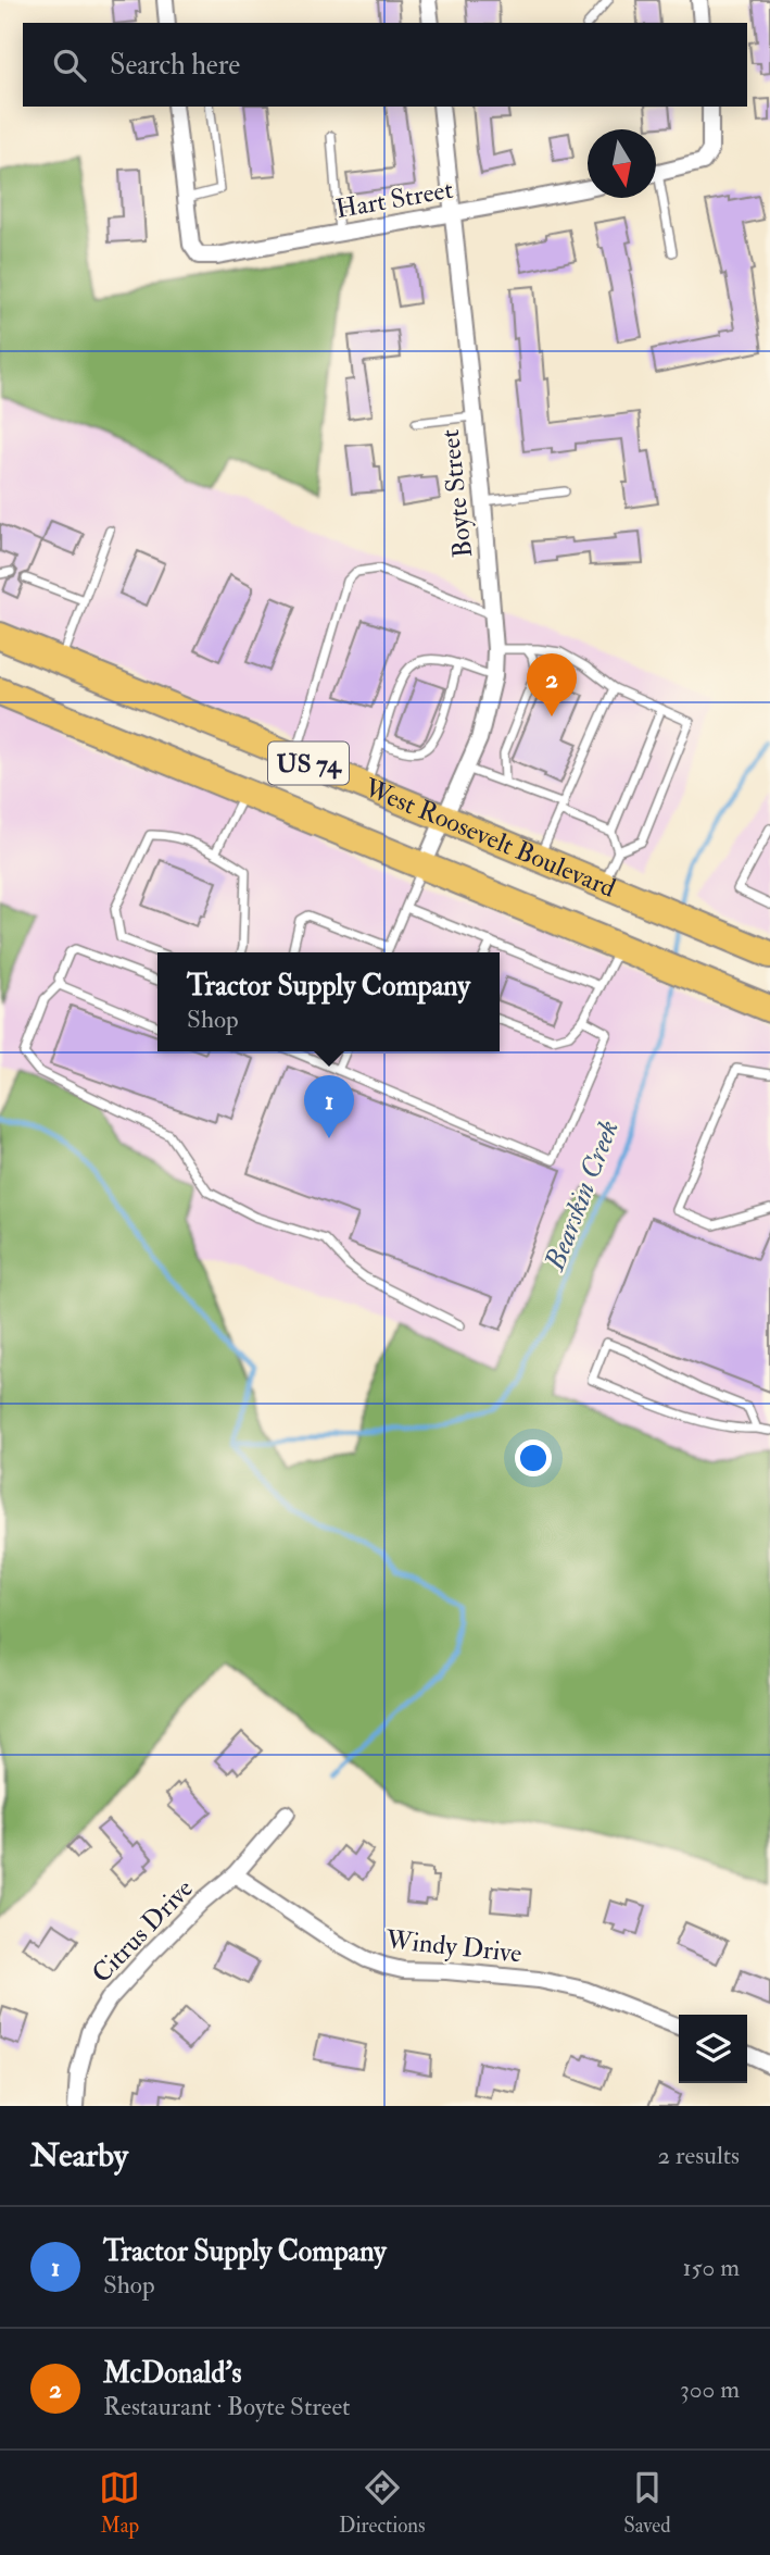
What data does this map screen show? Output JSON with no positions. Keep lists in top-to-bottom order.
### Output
{
  "streets": {
    "highway": ["US 74", "West Roosevelt Boulevard"],
    "street": [
      "Hart Street",
      "Boyte Street",
      "Citrus Drive",
      "Windy Drive"
    ]
  },
  "crossings": [
    ["Hart Street", "Boyte Street"],
    ["Boyte Street", "West Roosevelt Boulevard"],
    ["Citrus Drive", "Windy Drive"]
  ],
  "water": ["Bearskin Creek"],
  "north": "bottom",
  "page": {
    "search": "Search here",
    "pins": ["2", "1"],
    "popup": ["Tractor Supply Company", "Shop"],
    "heading": ["Nearby", "2 results"],
    "list": [
      {
        "mark": "1",
        "name": "Tractor Supply Company",
        "note": "Shop",
        "value": "150 m"
      },
      {
        "mark": "2",
        "name": "McDonald's",
        "note": "Restaurant · Boyte Street",
        "value": "300 m"
      }
    ],
    "nav": ["Map", "Directions", "Saved"]
  }
}
